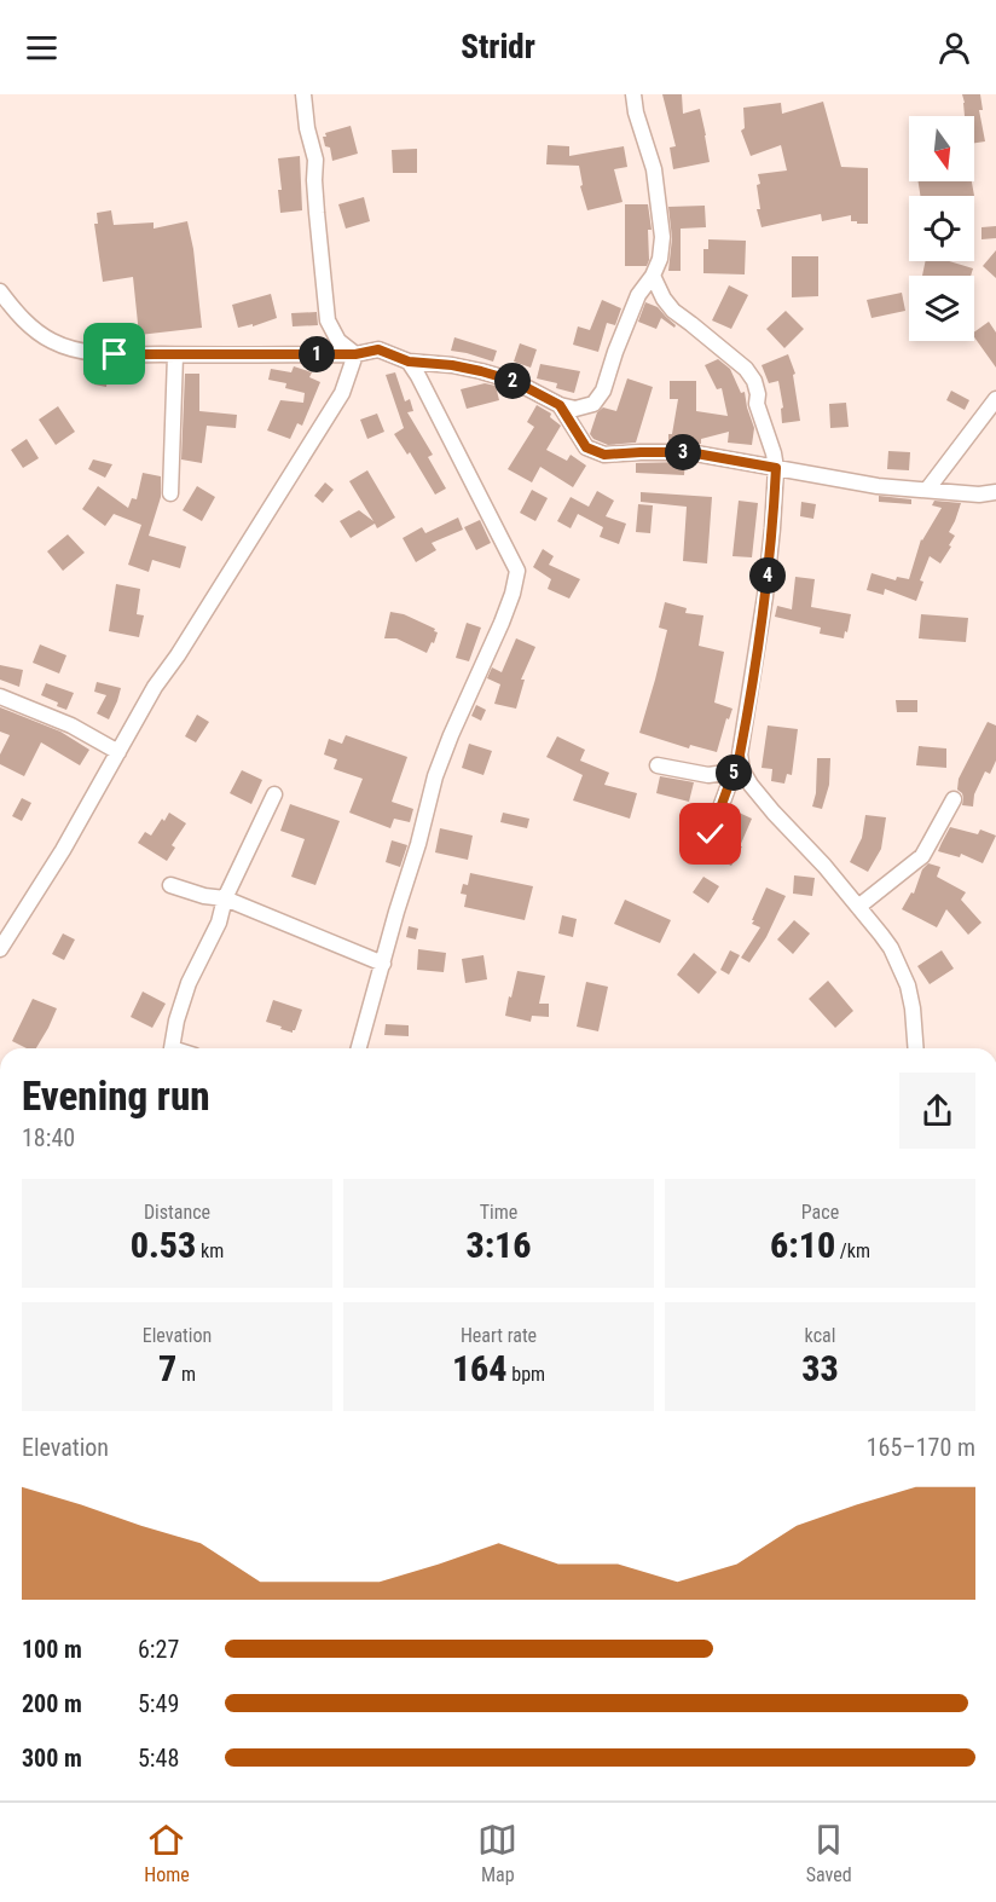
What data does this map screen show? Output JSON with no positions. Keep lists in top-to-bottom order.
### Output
{
  "north": "bottom",
  "page": {
    "header": "Stridr",
    "pins": [
      "1",
      "2",
      "3",
      "4",
      "5"
    ],
    "heading": ["Evening run", "18:40"],
    "stats": [
      ["Distance", "0.53 km"],
      ["Time", "3:16"],
      ["Pace", "6:10 /km"],
      ["Elevation", "7 m"],
      ["Heart rate", "164 bpm"],
      ["kcal", "33"]
    ],
    "chart": ["Elevation", "165–170 m"],
    "list": [
      {
        "name": "100 m",
        "note": "6:27"
      },
      {
        "name": "200 m",
        "note": "5:49"
      },
      {
        "name": "300 m",
        "note": "5:48"
      }
    ],
    "tabs": ["Home", "Map", "Saved"]
  }
}
